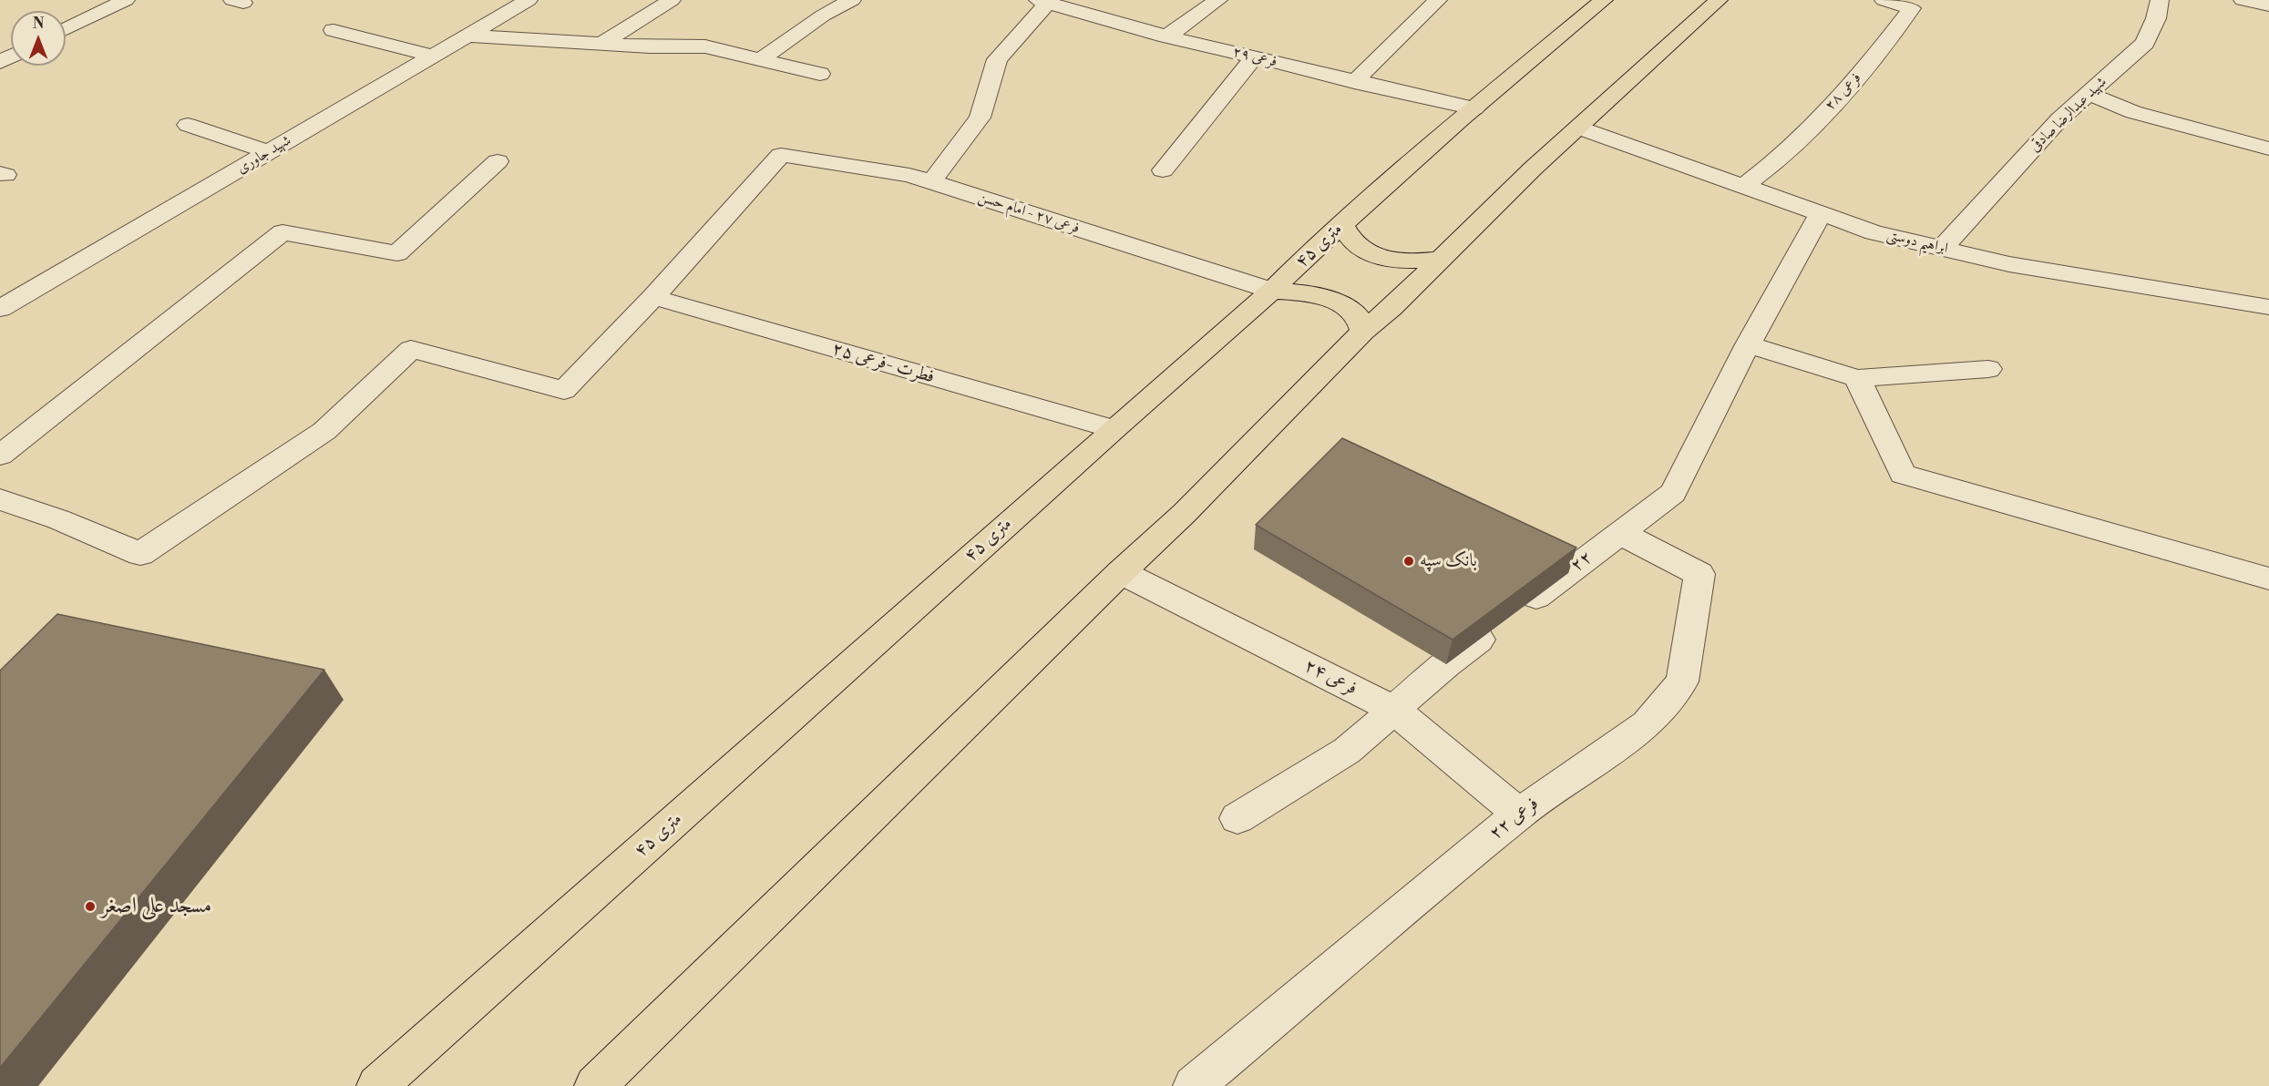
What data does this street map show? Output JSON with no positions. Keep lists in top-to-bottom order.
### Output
{
  "streets": {
    "main road": ["۴۵ متری"],
    "street": [
      "فرعی ۲۹",
      "فرعی ۲۸",
      "شهید عبدالرضا صادقی",
      "شهید جاوری",
      "فرعی ۲۷ - امام حسن",
      "ابراهیم دوستی",
      "فطرت -فرعی ۲۵",
      "۲۲",
      "فرعی ۲۴",
      "فرعی ۲۲"
    ]
  },
  "crossings": [
    ["فرعی ۲۹", "۴۵ متری"],
    ["فرعی ۲۸", "ابراهیم دوستی"],
    ["شهید عبدالرضا صادقی", "ابراهیم دوستی"],
    ["فرعی ۲۷ - امام حسن", "۴۵ متری"],
    ["فرعی ۲۷ - امام حسن", "فطرت -فرعی ۲۵"],
    ["ابراهیم دوستی", "۲۲"],
    ["۴۵ متری", "فطرت -فرعی ۲۵"],
    ["۲۲", "فرعی ۲۴"],
    ["۲۲", "فرعی ۲۲"],
    ["فرعی ۲۴", "فرعی ۲۲"]
  ],
  "places": ["بانک سپه", "مسجد علی اصغر"],
  "north": "top"
}
